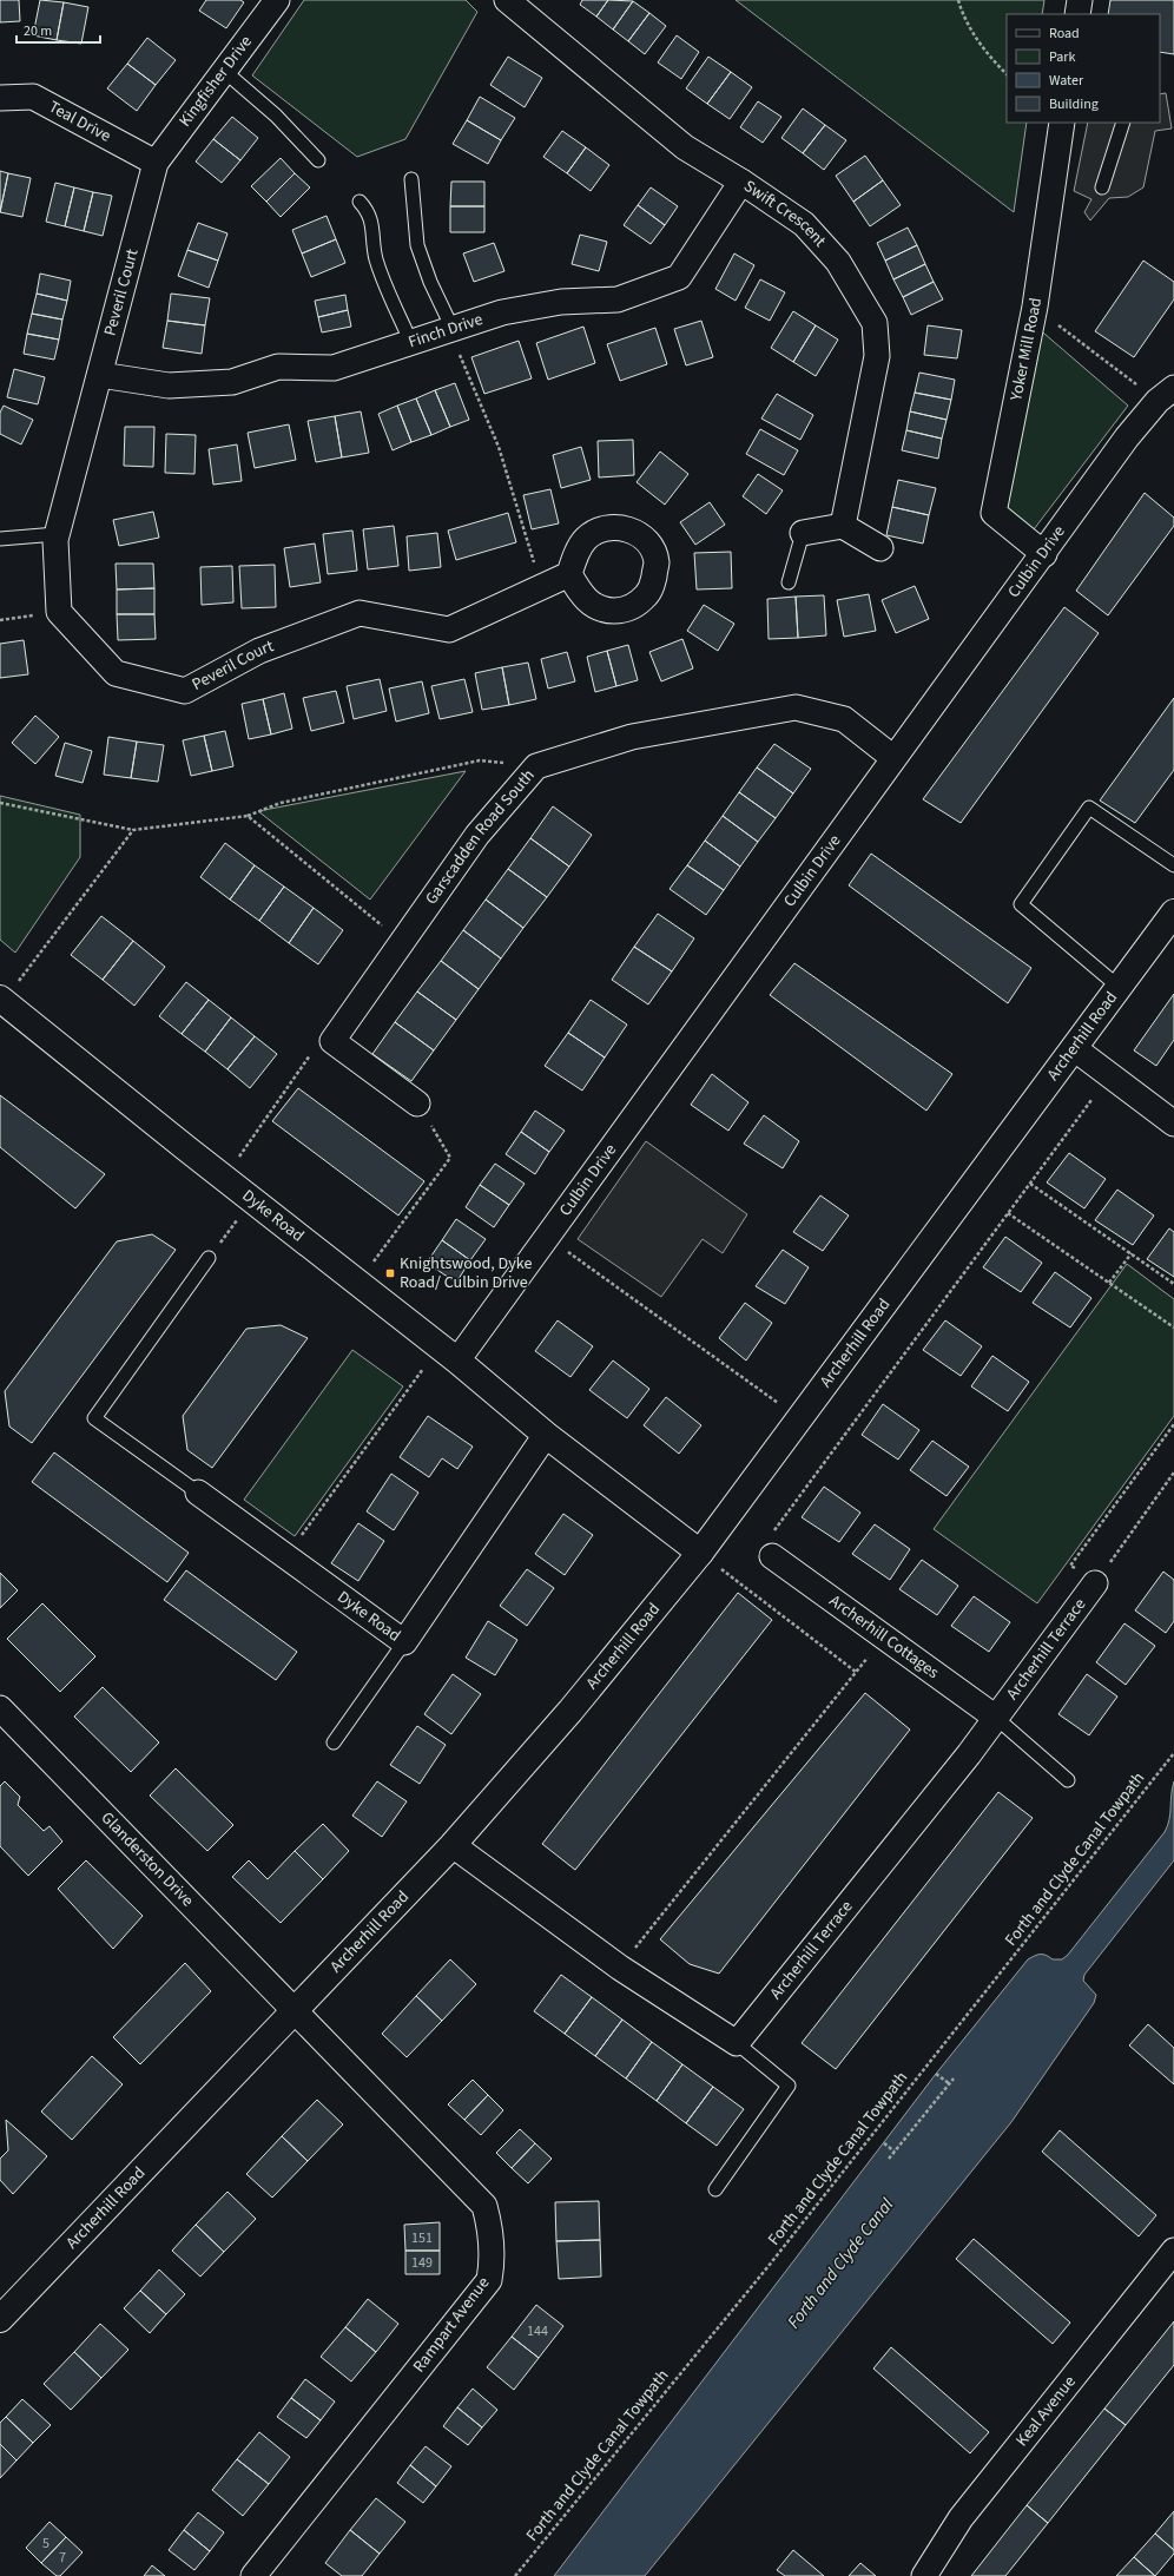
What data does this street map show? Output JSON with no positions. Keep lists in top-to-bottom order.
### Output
{
  "streets": {
    "street": [
      "Kingfisher Drive",
      "Teal Drive",
      "Swift Crescent",
      "Peveril Court",
      "Finch Drive",
      "Yoker Mill Road",
      "Culbin Drive",
      "Garscadden Road South",
      "Archerhill Road",
      "Dyke Road",
      "Archerhill Cottages",
      "Archerhill Terrace",
      "Glanderston Drive",
      "Rampart Avenue",
      "Keal Avenue"
    ],
    "path": ["Forth and Clyde Canal Towpath"]
  },
  "crossings": [
    ["Kingfisher Drive", "Teal Drive"],
    ["Kingfisher Drive", "Peveril Court"],
    ["Teal Drive", "Peveril Court"],
    ["Swift Crescent", "Finch Drive"],
    ["Peveril Court", "Finch Drive"],
    ["Yoker Mill Road", "Culbin Drive"],
    ["Culbin Drive", "Garscadden Road South"],
    ["Culbin Drive", "Dyke Road"],
    ["Archerhill Road", "Dyke Road"],
    ["Archerhill Road", "Glanderston Drive"],
    ["Archerhill Road", "Rampart Avenue"],
    ["Archerhill Cottages", "Archerhill Terrace"],
    ["Glanderston Drive", "Rampart Avenue"]
  ],
  "water": ["Forth and Clyde Canal"],
  "places": {
    "transit": ["Knightswood, Dyke Road/ Culbin Drive"]
  },
  "house_numbers": [
    "151",
    "149",
    "144",
    "5",
    "7"
  ],
  "legend": [
    "Road",
    "Park",
    "Water",
    "Building"
  ],
  "scale_bar": "20 m"
}
